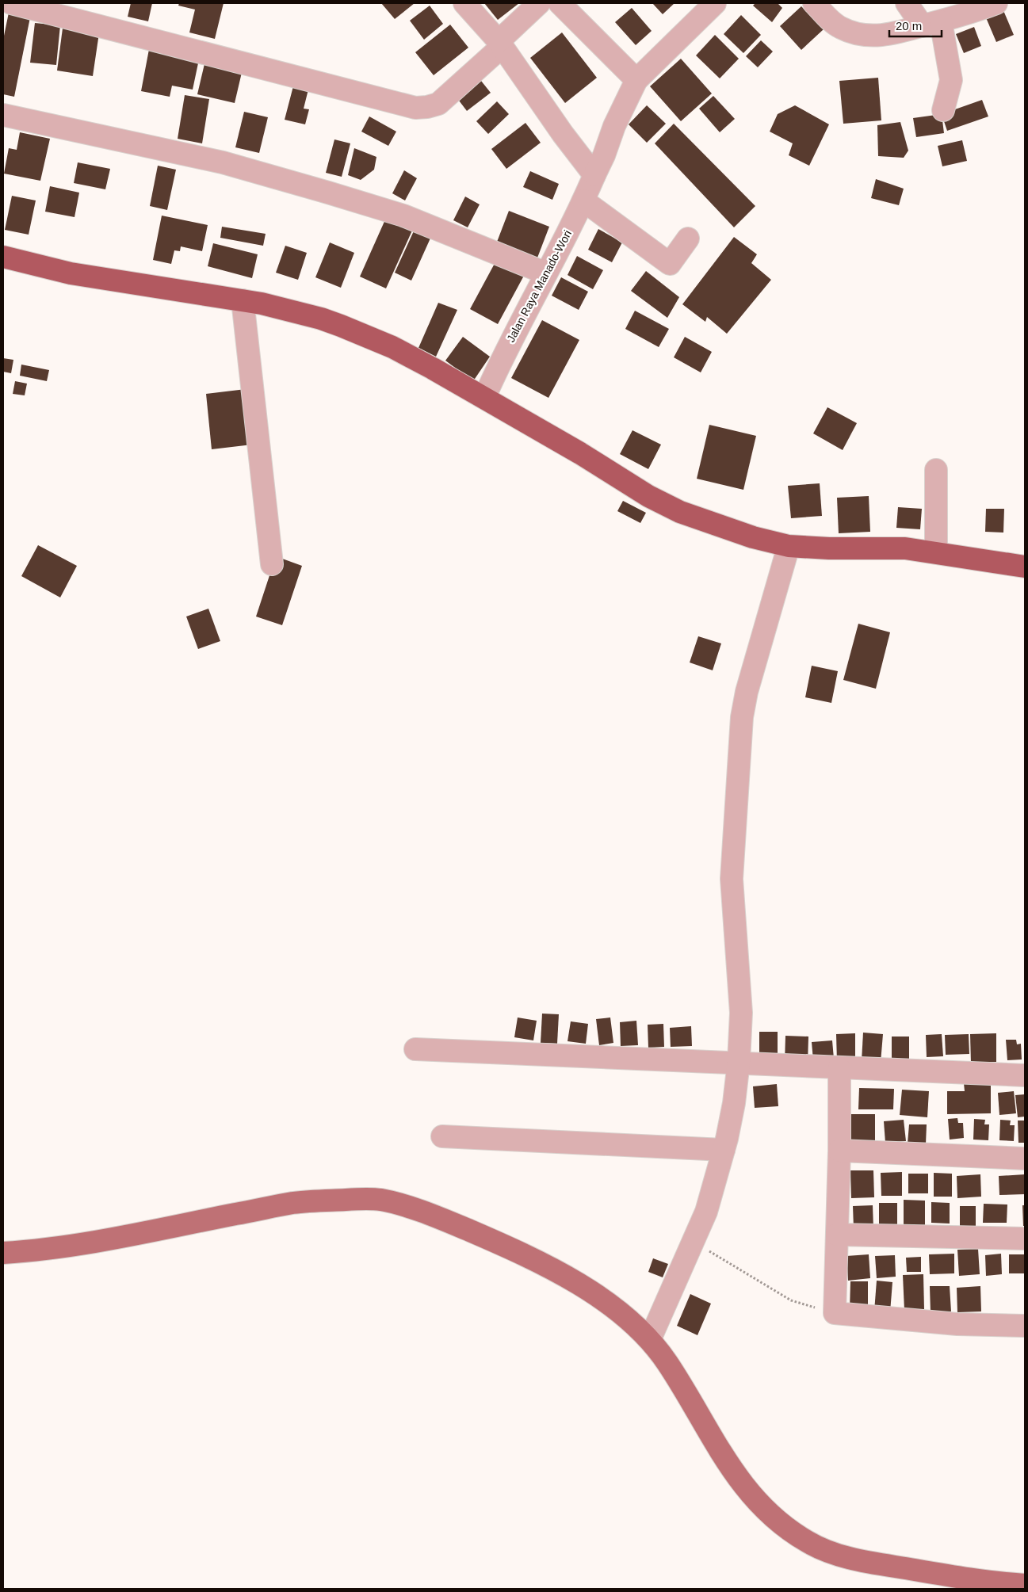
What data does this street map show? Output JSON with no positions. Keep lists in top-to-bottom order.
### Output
{
  "streets": {
    "street": ["Jalan Raya Manado-Wori"]
  },
  "scale_bar": "20 m"
}
